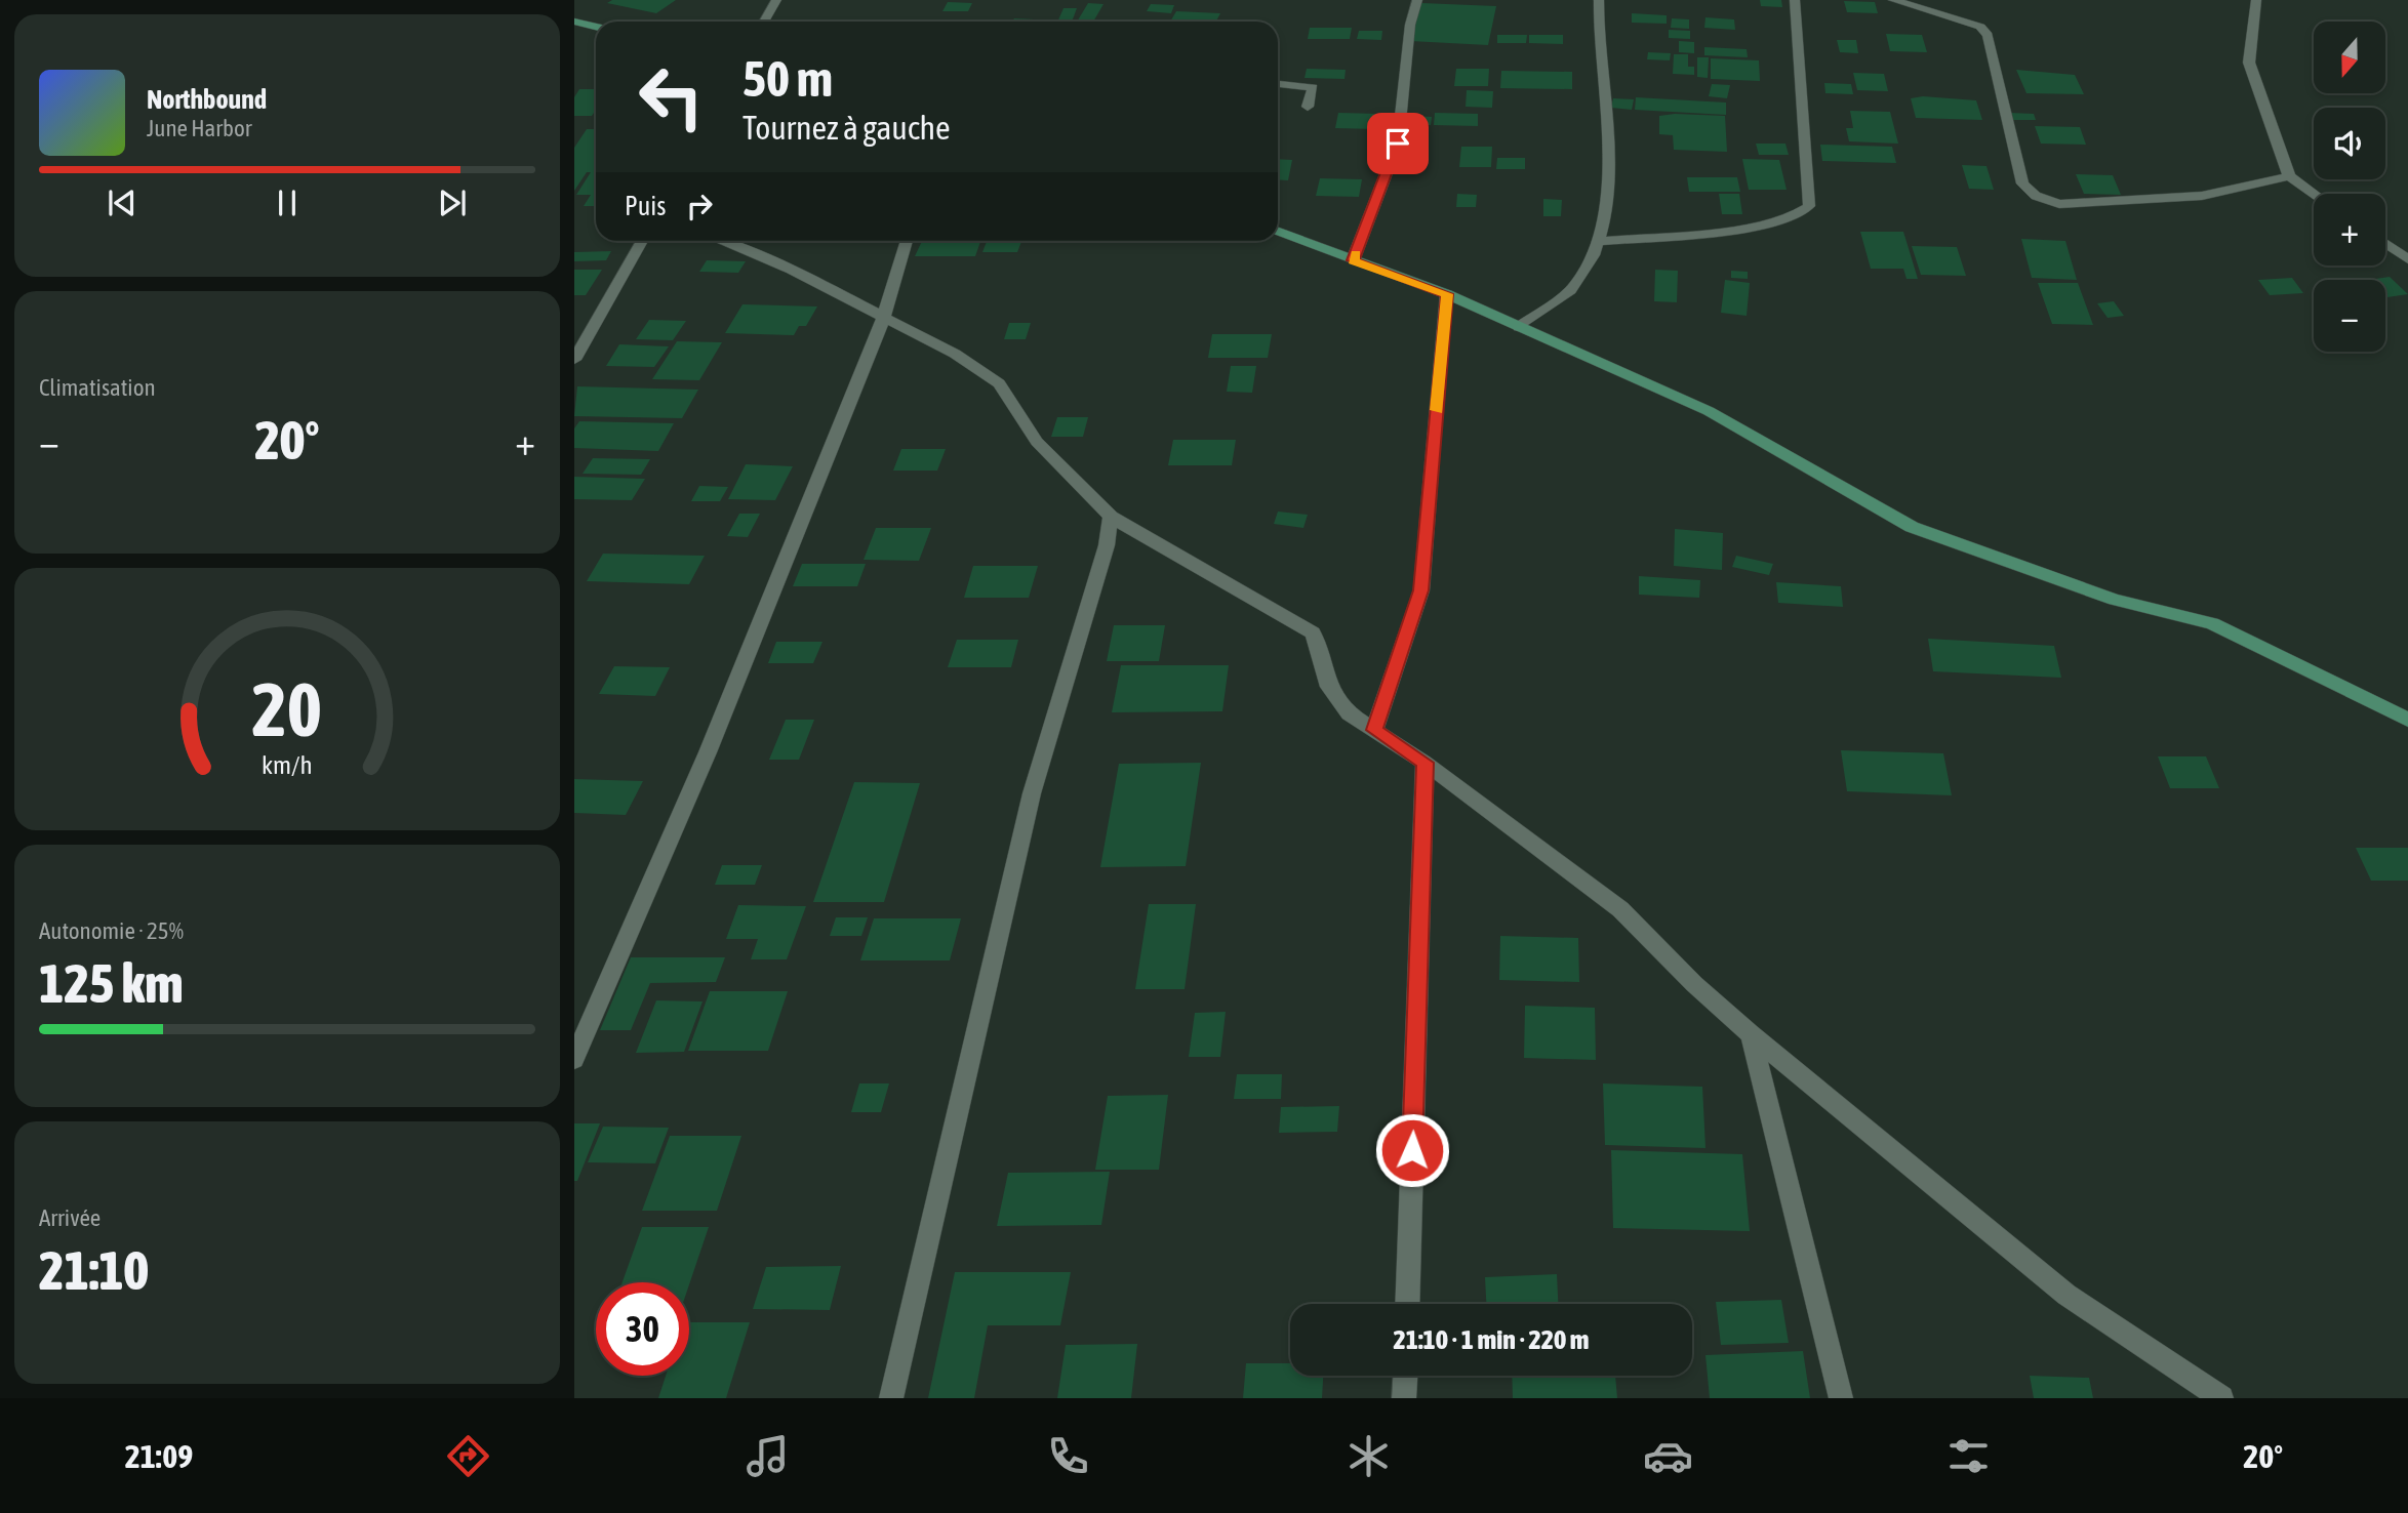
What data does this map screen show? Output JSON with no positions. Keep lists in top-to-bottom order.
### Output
{
  "north": "bottom",
  "page": {
    "map_buttons": ["+", "−"],
    "turn": ["50 m", "Tournez à gauche"],
    "song": ["Northbound", "June Harbor"],
    "then": "Puis",
    "tile": [
      "Climatisation",
      ["Autonomie · 25%", "125 km"],
      ["Arrivée", "21:10"]
    ],
    "heat": ["−", "20°", "+"],
    "limit": "30",
    "trip": "21:10 · 1 min · 220 m",
    "tabs": ["21:09", "20°"],
    "gauge": ["20", "km/h"]
  }
}
